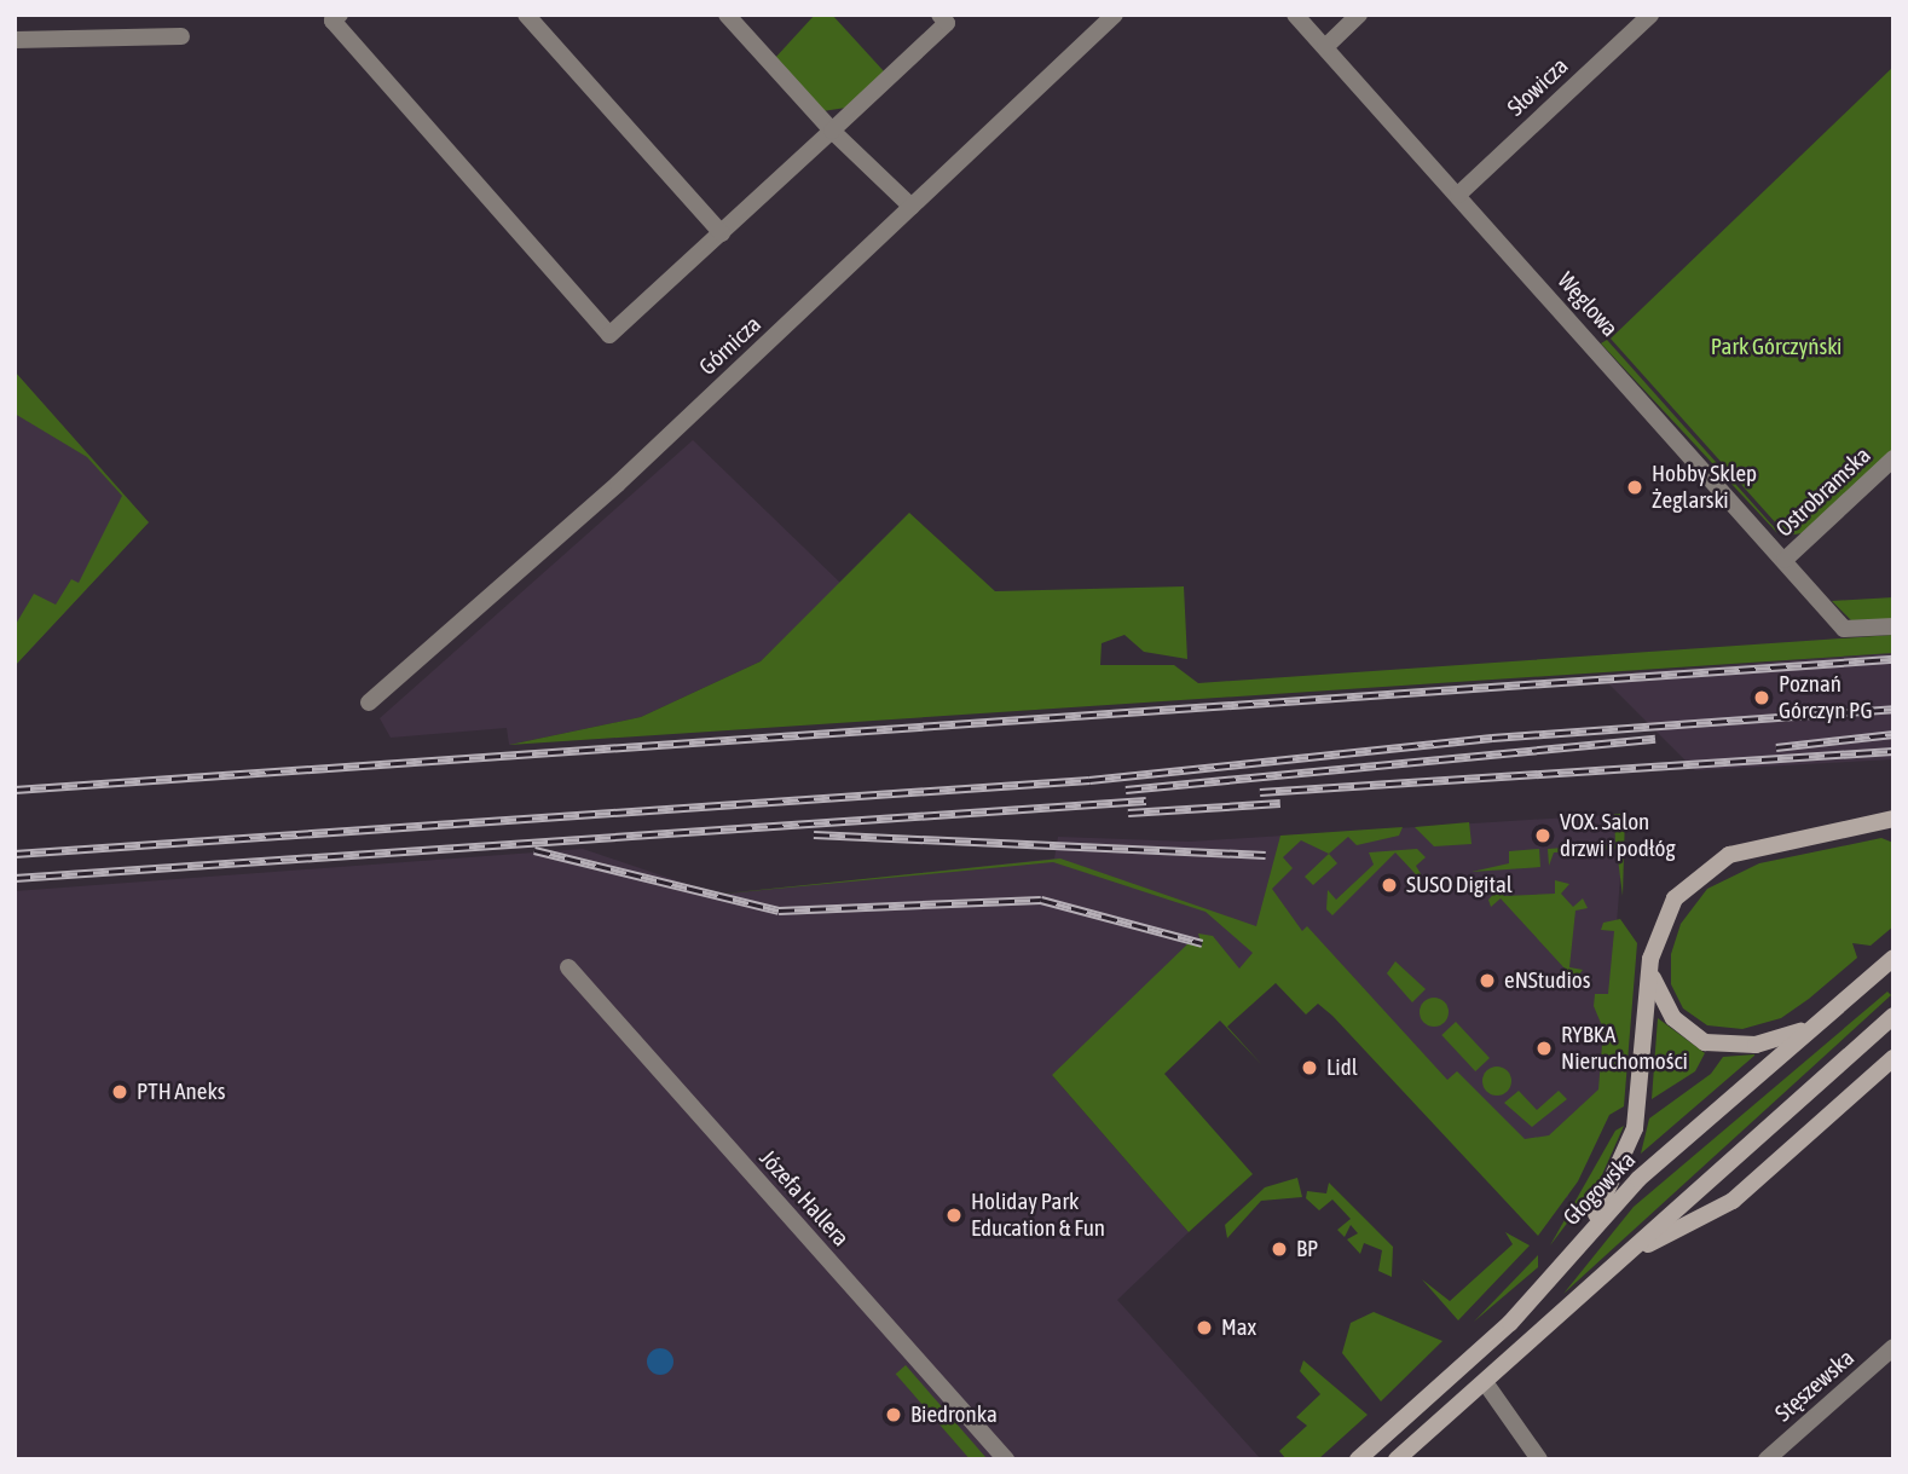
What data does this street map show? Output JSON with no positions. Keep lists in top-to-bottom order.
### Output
{
  "streets": {
    "main road": ["Głogowska"],
    "street": [
      "Słowicza",
      "Węglowa",
      "Górnicza",
      "Ostrobramska",
      "Józefa Hallera",
      "Stęszewska"
    ]
  },
  "crossings": [
    ["Słowicza", "Węglowa"],
    ["Węglowa", "Ostrobramska"]
  ],
  "parks": ["Park Górczyński"],
  "places": [
    "Hobby Sklep Żeglarski",
    "Poznań Górczyn PG",
    "VOX. Salon drzwi i podłóg",
    "SUSO Digital",
    "eNStudios",
    "RYBKA Nieruchomości",
    "Lidl",
    "PTH Aneks",
    "Holiday Park Education & Fun",
    "BP",
    "Max",
    "Biedronka"
  ]
}
